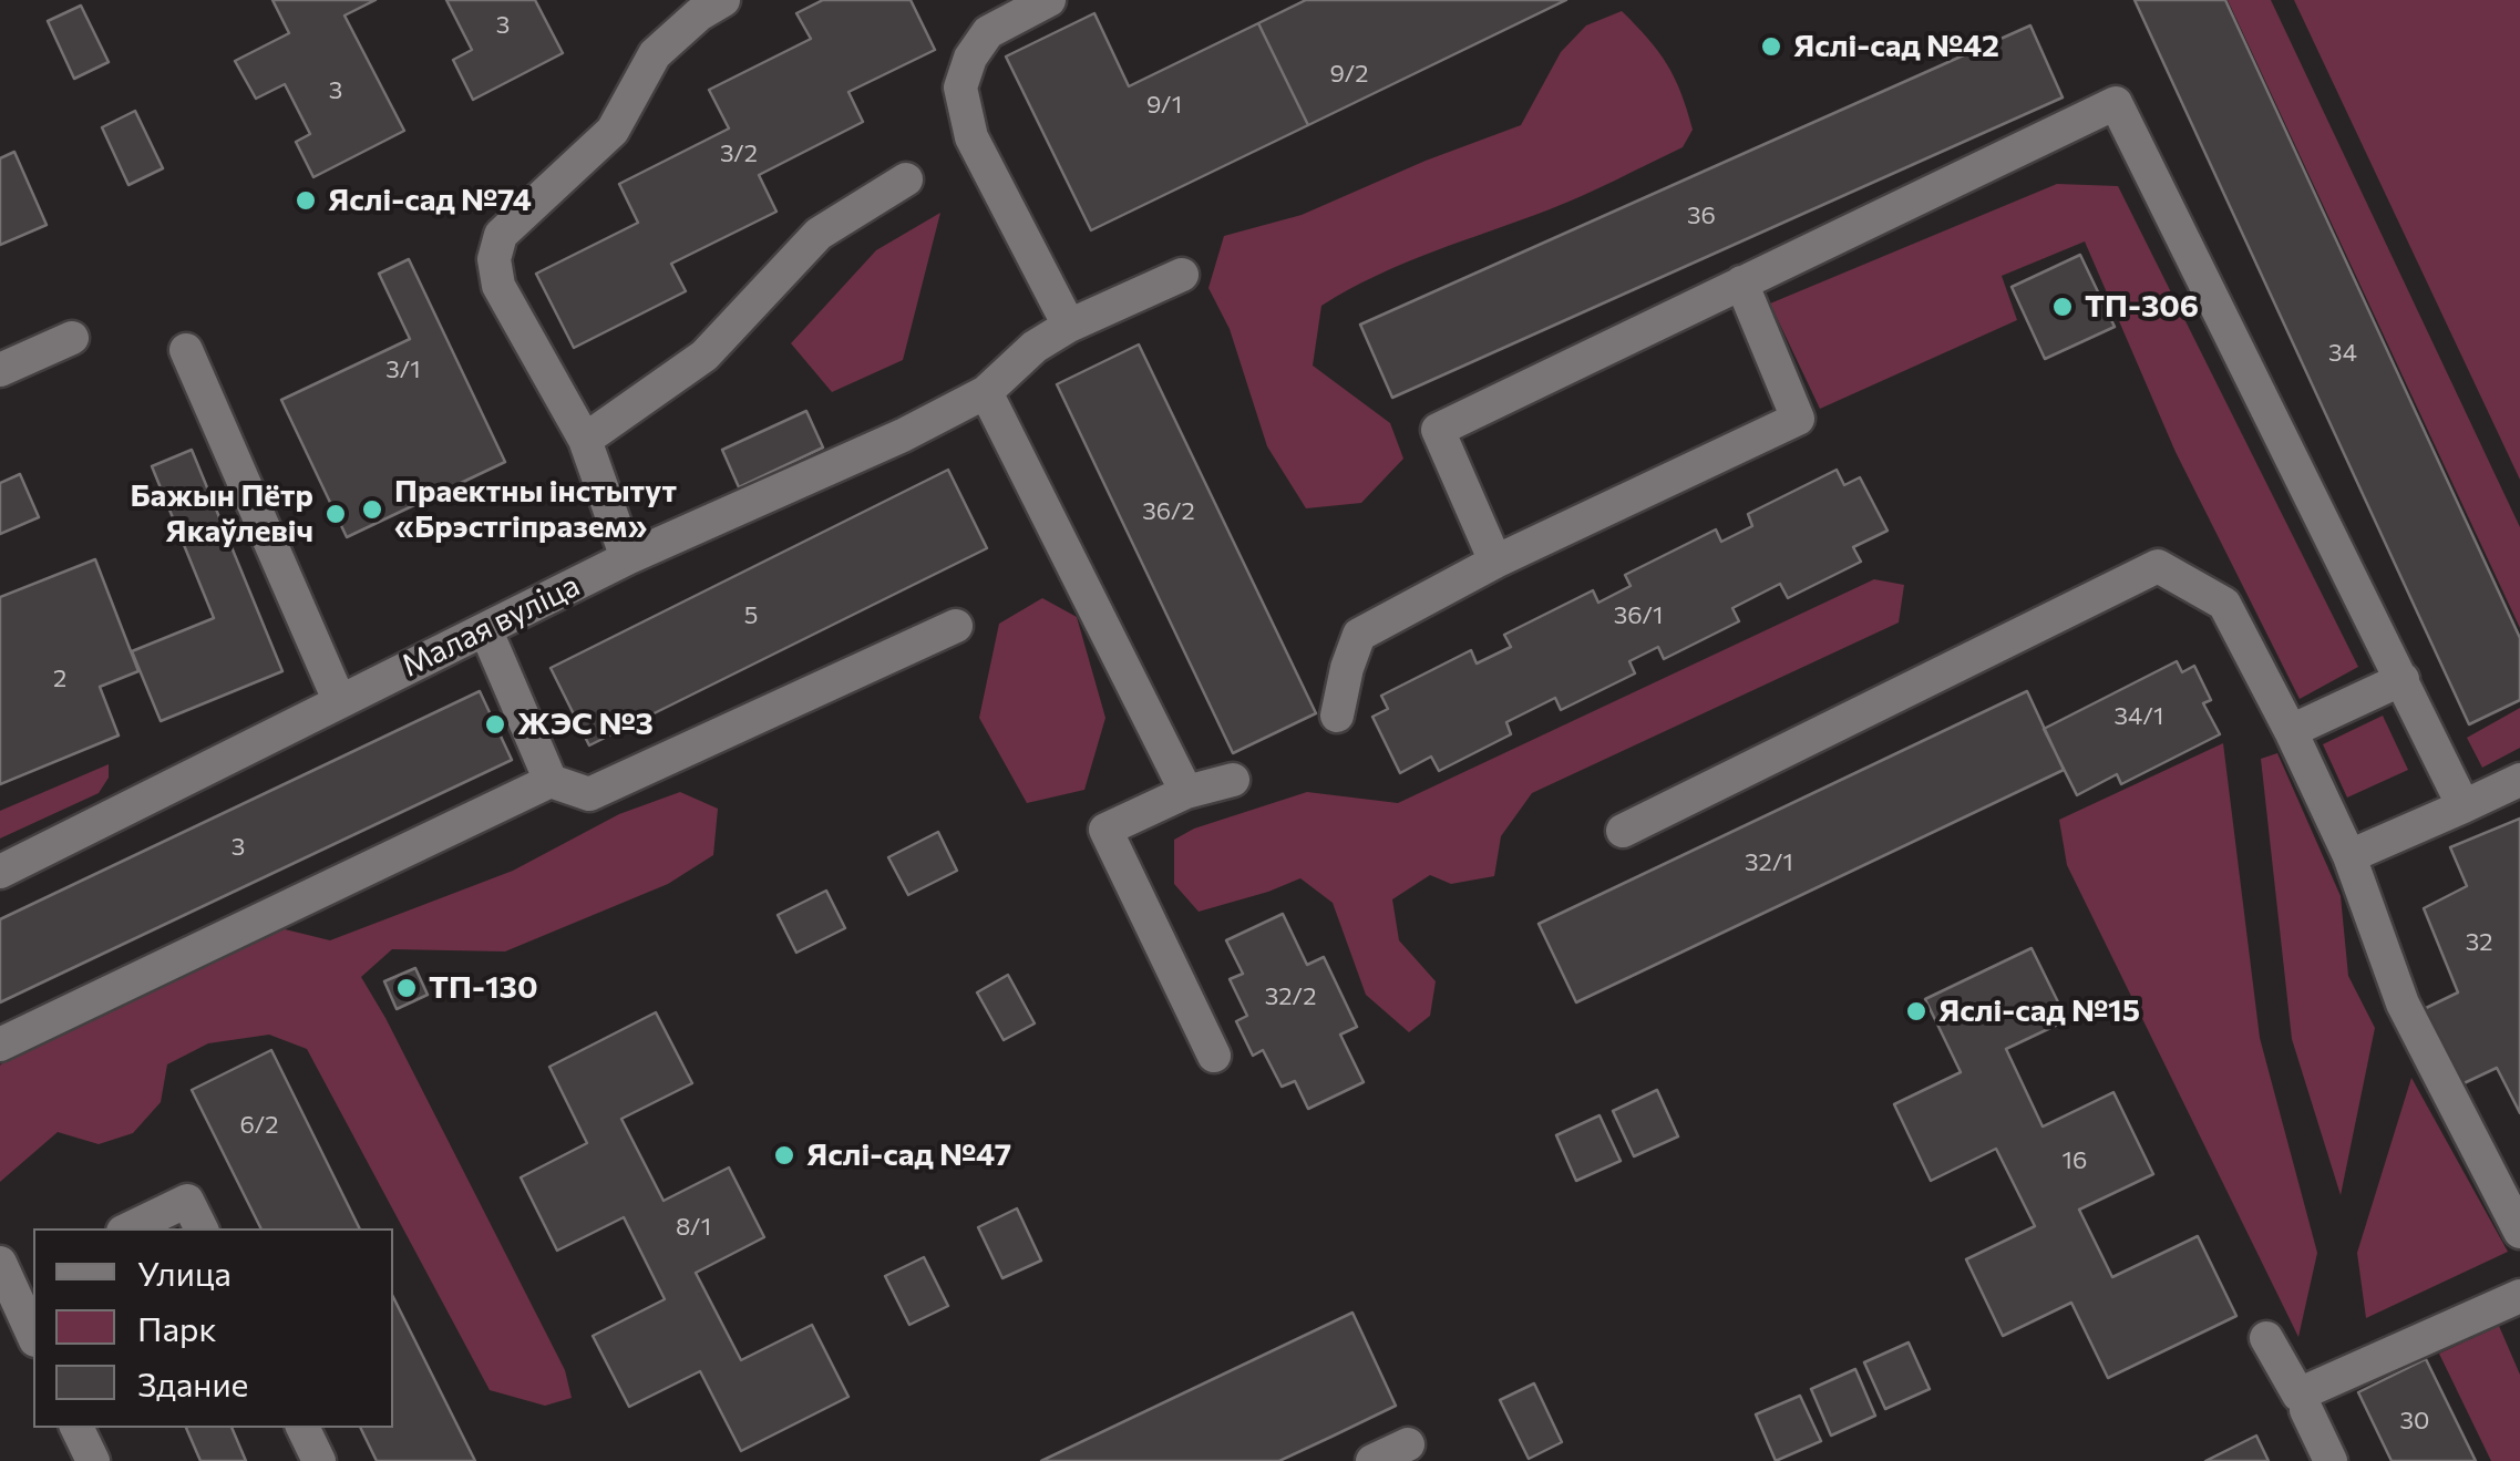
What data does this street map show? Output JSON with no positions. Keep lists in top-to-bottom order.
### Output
{
  "streets": {
    "street": ["Малая вуліца"]
  },
  "places": [
    "Яслі-сад №42",
    "Яслі-сад №74",
    "ТП-306",
    "Праектны інстытут «Брэстгіпразем»",
    "Бажын Пётр Якаўлевіч",
    "ЖЭС №3",
    "ТП-130",
    "Яслі-сад №15",
    "Яслі-сад №47"
  ],
  "house_numbers": [
    "3",
    "9/2",
    "3",
    "9/1",
    "3/2",
    "36",
    "34",
    "3/1",
    "36/2",
    "5",
    "36/1",
    "2",
    "34/1",
    "3",
    "32/1",
    "32",
    "32/2",
    "6/2",
    "16",
    "8/1",
    "30"
  ],
  "legend": ["Улица", "Парк", "Здание"]
}
